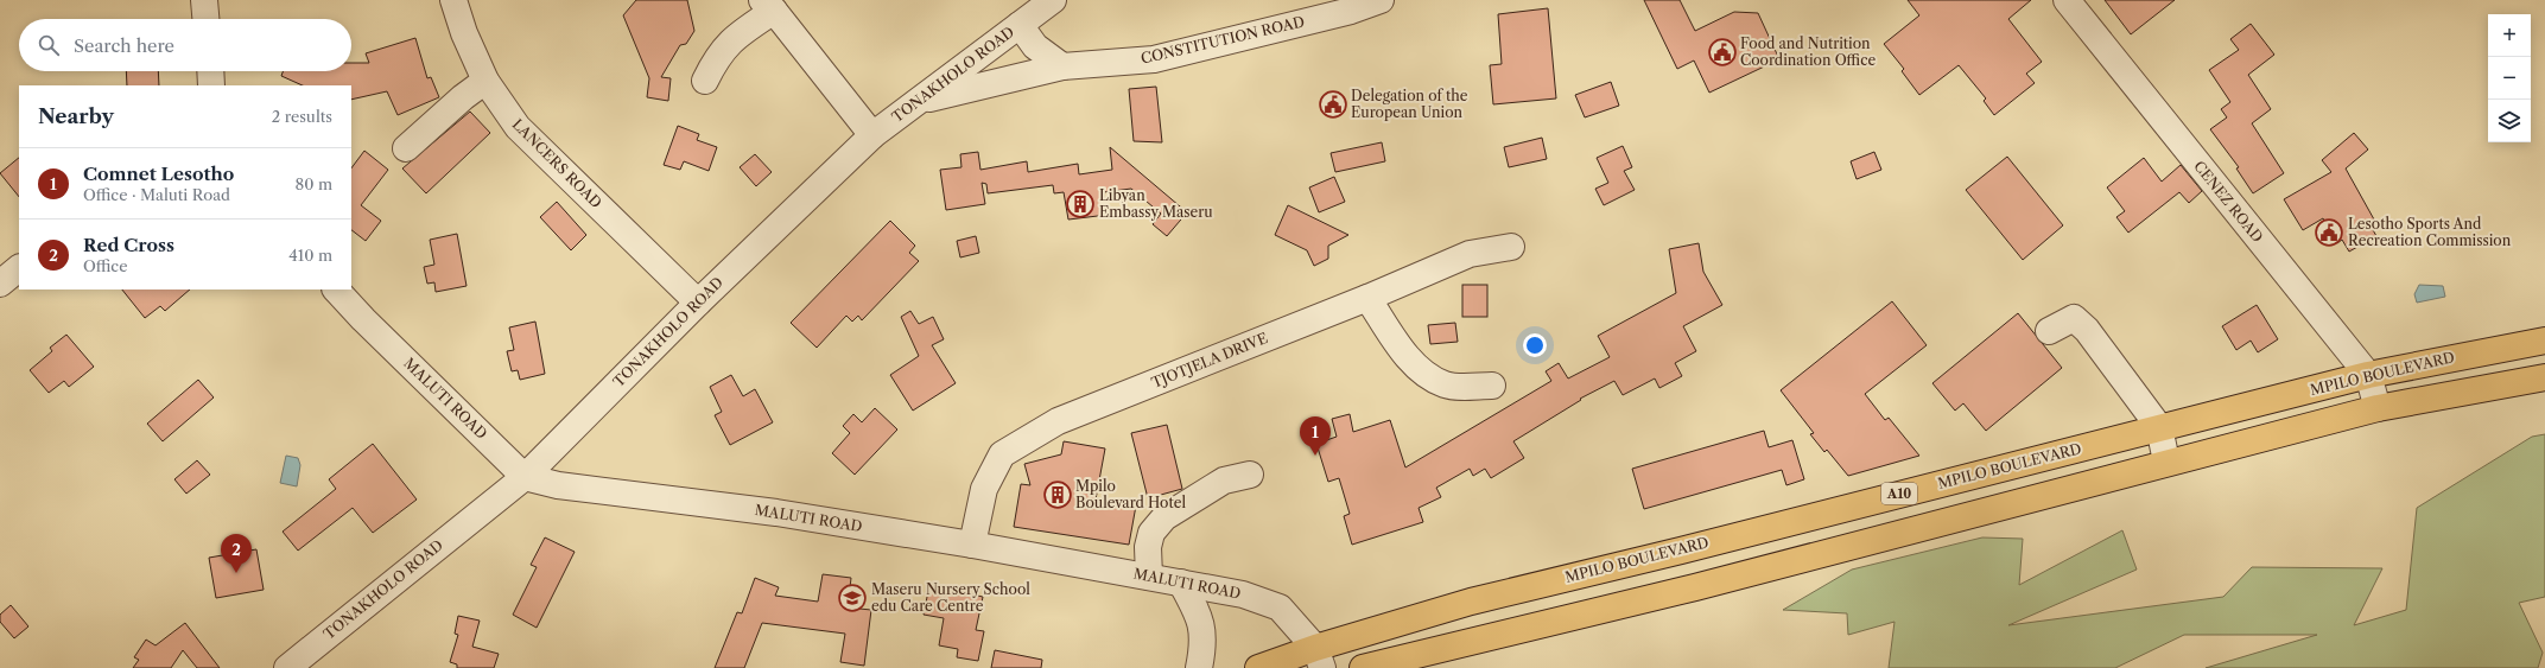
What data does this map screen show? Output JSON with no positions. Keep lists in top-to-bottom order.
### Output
{
  "streets": {
    "highway": ["MPILO BOULEVARD", "A10"],
    "street": [
      "CONSTITUTION ROAD",
      "TONAKHOLO ROAD",
      "LANCERS ROAD",
      "CENEZ ROAD",
      "TJOTJELA DRIVE",
      "MALUTI ROAD"
    ]
  },
  "crossings": [
    ["CONSTITUTION ROAD", "TONAKHOLO ROAD"],
    ["TONAKHOLO ROAD", "LANCERS ROAD"],
    ["TONAKHOLO ROAD", "MALUTI ROAD"],
    ["CENEZ ROAD", "MPILO BOULEVARD"],
    ["TJOTJELA DRIVE", "MALUTI ROAD"],
    ["MPILO BOULEVARD", "MALUTI ROAD"]
  ],
  "places": {
    "public building": ["Food and Nutrition Coordination Office", "Delegation of the European Union", "Lesotho Sports And Recreation Commission"],
    "building": ["Libyan Embassy Maseru", "Mpilo Boulevard Hotel"],
    "school or university": ["Maseru Nursery School edu Care Centre"]
  },
  "page": {
    "map_buttons": ["+", "−"],
    "search": "Search here",
    "heading": ["Nearby", "2 results"],
    "list": [
      {
        "mark": "1",
        "name": "Comnet Lesotho",
        "note": "Office · Maluti Road",
        "value": "80 m"
      },
      {
        "mark": "2",
        "name": "Red Cross",
        "note": "Office",
        "value": "410 m"
      }
    ],
    "pins": ["1", "2"]
  }
}
